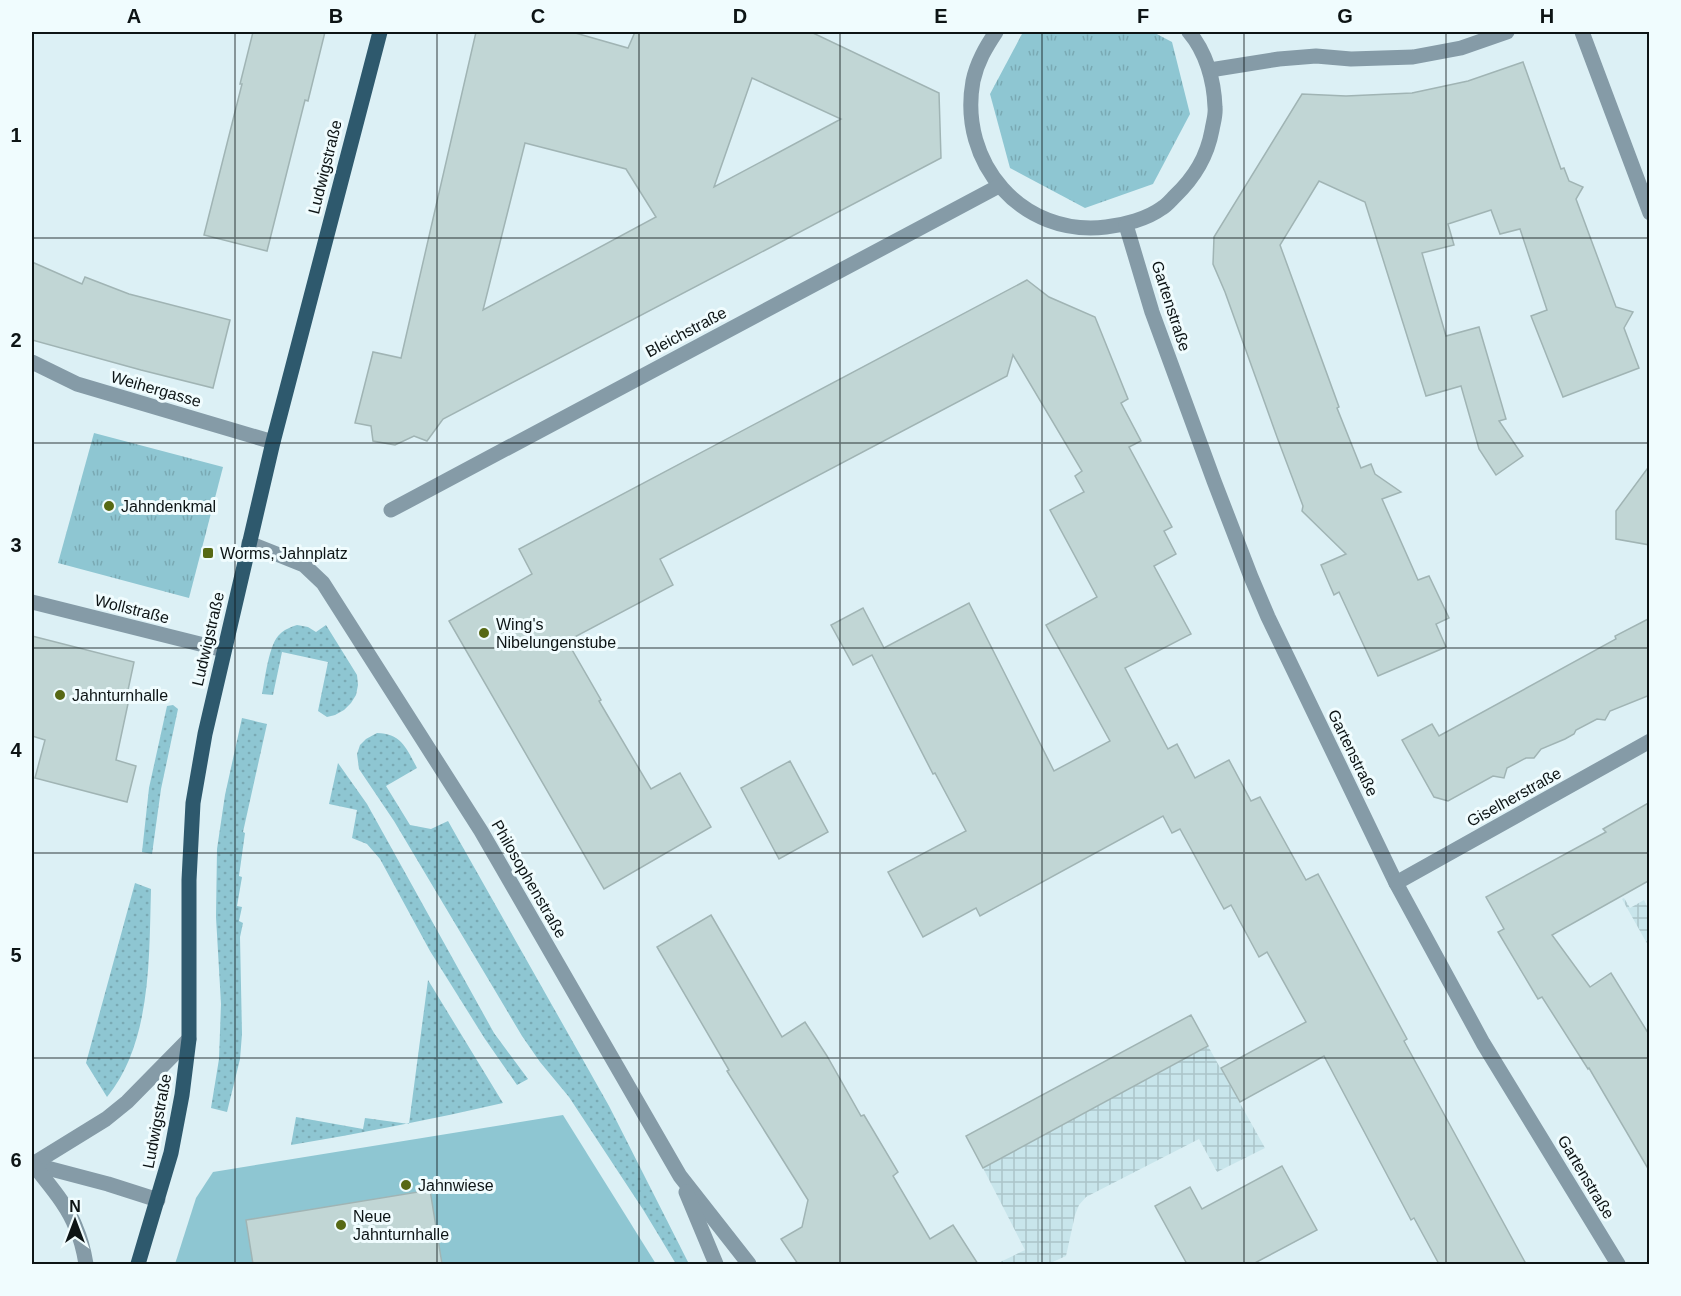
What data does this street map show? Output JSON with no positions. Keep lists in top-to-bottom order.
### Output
{
  "streets": {
    "main road": ["Ludwigstraße"],
    "street": [
      "Gartenstraße",
      "Bleichstraße",
      "Weihergasse",
      "Wollstraße",
      "Giselherstraße",
      "Philosophenstraße"
    ]
  },
  "crossings": [
    ["Ludwigstraße", "Weihergasse"],
    ["Ludwigstraße", "Wollstraße"],
    ["Ludwigstraße", "Philosophenstraße"],
    ["Gartenstraße", "Giselherstraße"]
  ],
  "places": {
    "other": [
      "Jahndenkmal",
      "Wing's Nibelungenstube",
      "Jahnturnhalle",
      "Jahnwiese",
      "Neue Jahnturnhalle"
    ],
    "transit": ["Worms, Jahnplatz"]
  },
  "north": "top",
  "grid": {
    "columns": [
      "A",
      "B",
      "C",
      "D",
      "E",
      "F",
      "G",
      "H"
    ],
    "rows": [
      "1",
      "2",
      "3",
      "4",
      "5",
      "6"
    ]
  }
}
